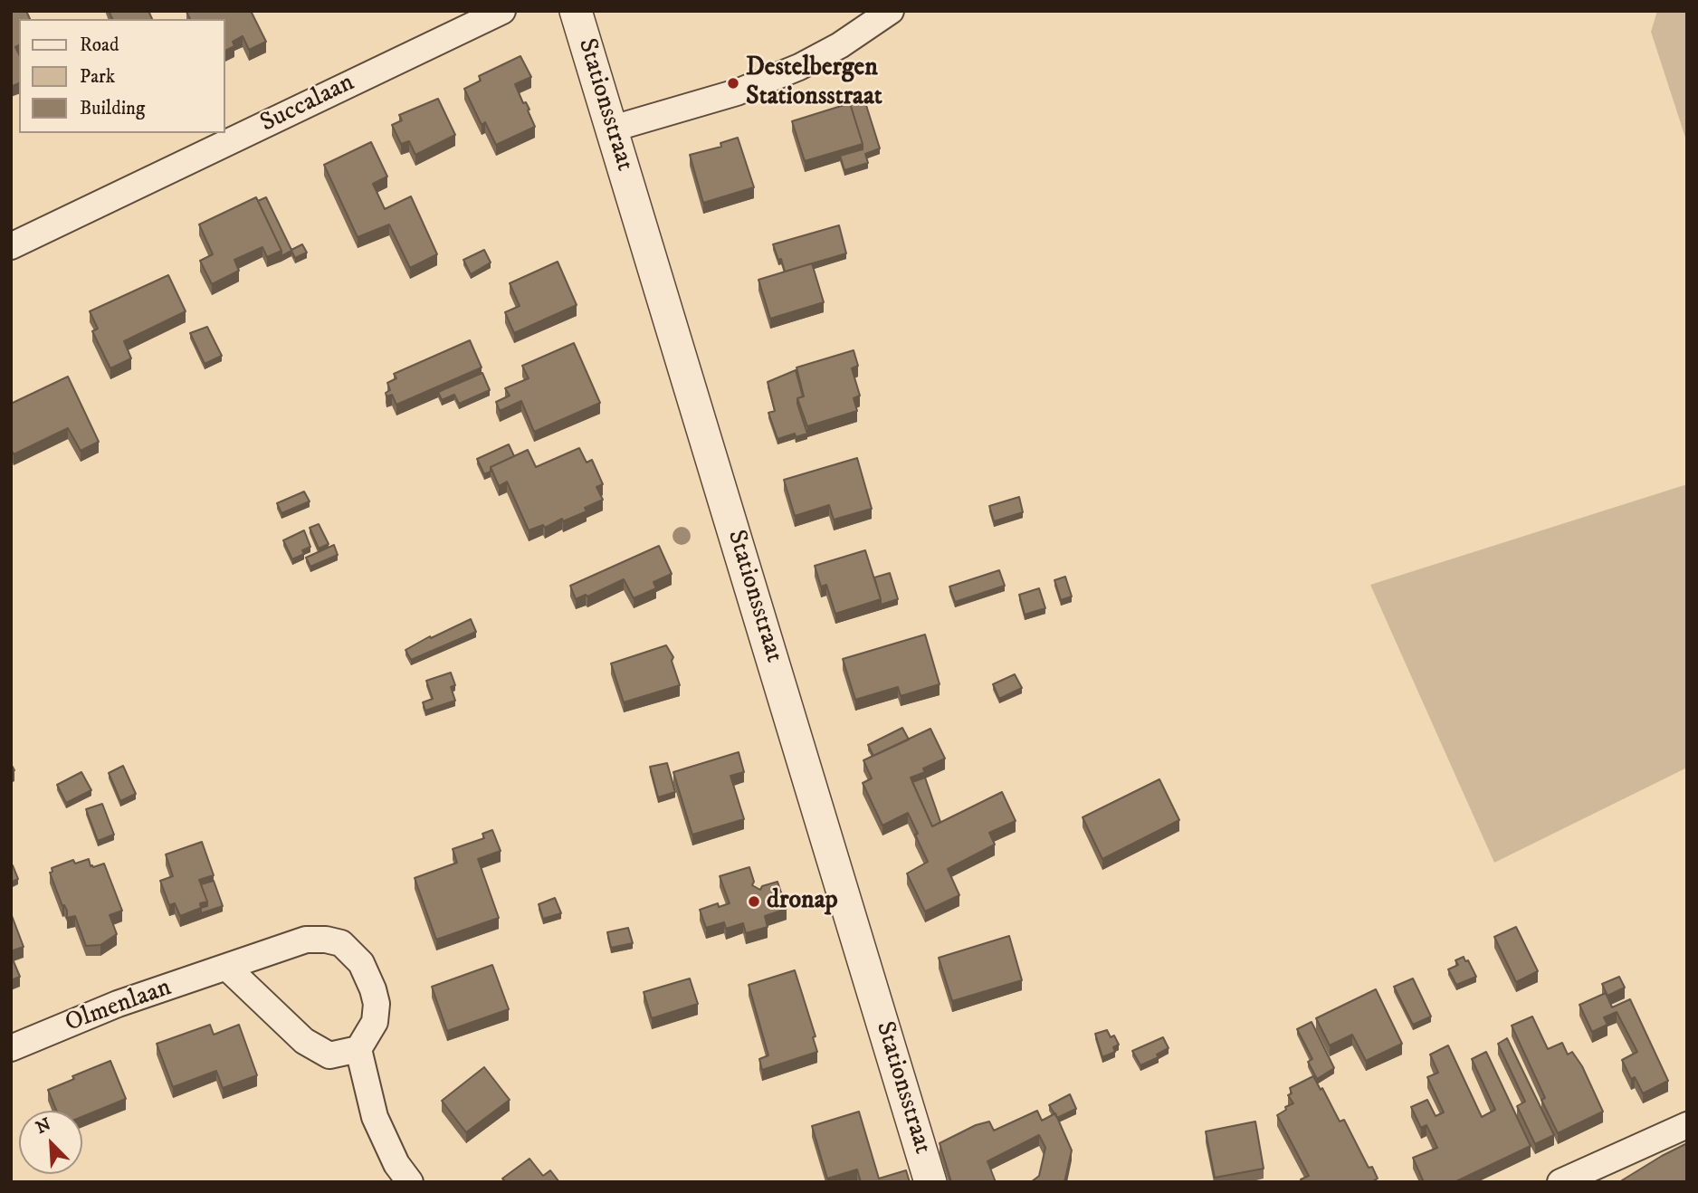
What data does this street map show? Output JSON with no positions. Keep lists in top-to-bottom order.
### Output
{
  "streets": {
    "street": ["Succalaan", "Stationsstraat", "Olmenlaan"]
  },
  "places": ["Destelbergen Stationsstraat", "dronap"],
  "legend": ["Road", "Park", "Building"],
  "north": "top left"
}
